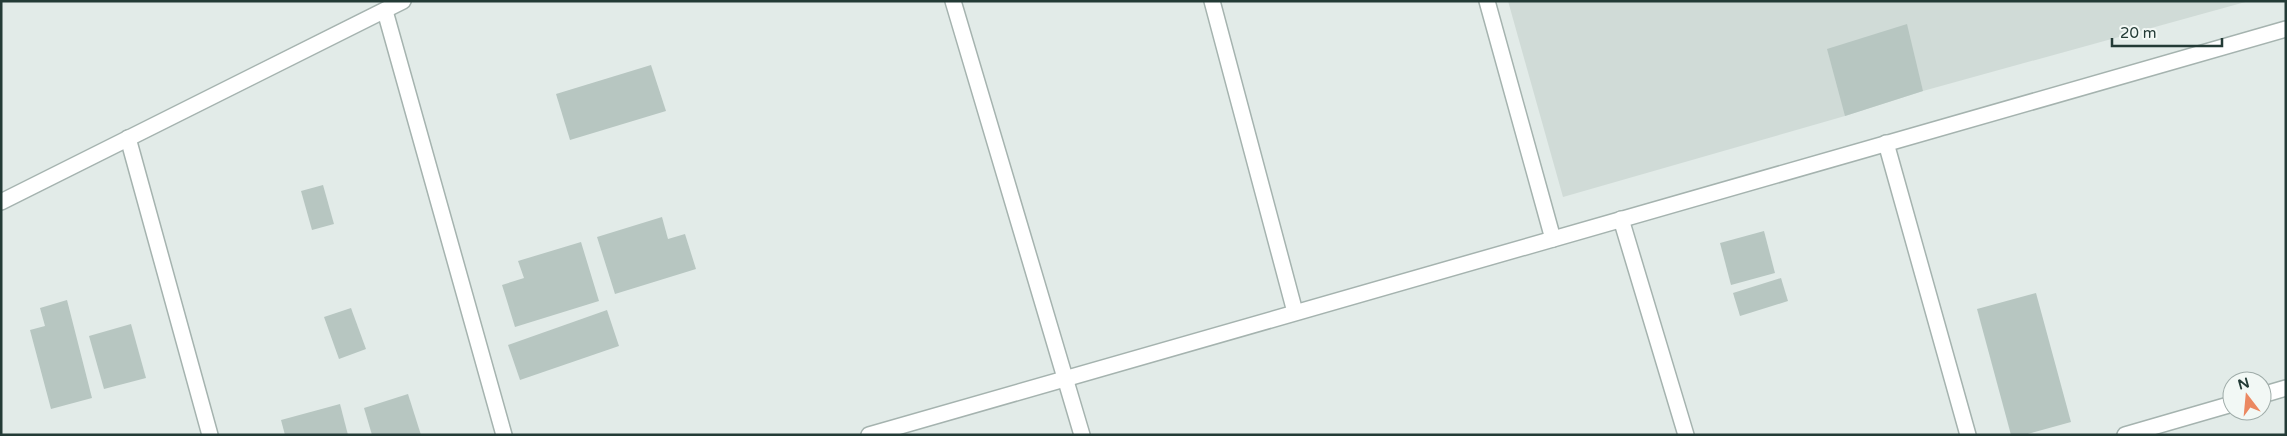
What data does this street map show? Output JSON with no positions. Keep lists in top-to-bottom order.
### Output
{
  "scale_bar": "20 m",
  "north": "top"
}
